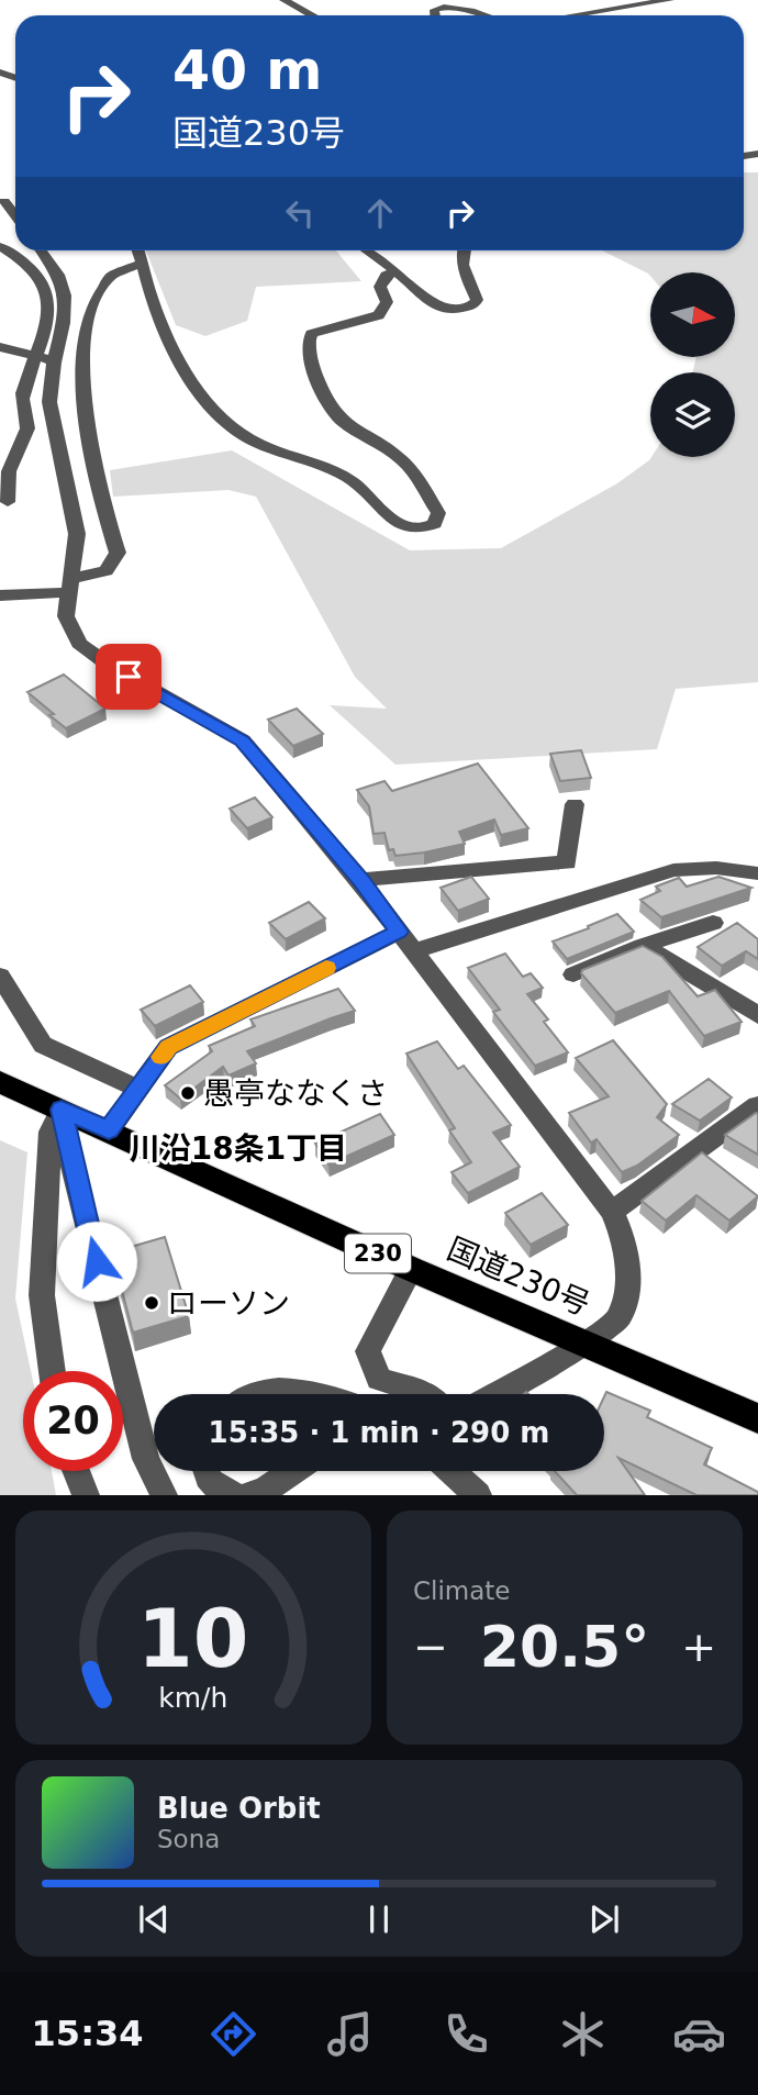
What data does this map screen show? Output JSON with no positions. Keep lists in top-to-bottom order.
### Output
{
  "streets": {
    "highway": ["230", "国道230号"]
  },
  "districts": ["川沿18条1丁目"],
  "places": ["愚亭ななくさ", "ローソン"],
  "north": "right",
  "page": {
    "turn": ["40 m", "国道230号"],
    "limit": "20",
    "trip": "15:35 · 1 min · 290 m",
    "tile": "Climate",
    "heat": ["−", "20.5°", "+"],
    "song": ["Blue Orbit", "Sona"],
    "tabs": "15:34",
    "gauge": ["10", "km/h"]
  }
}
